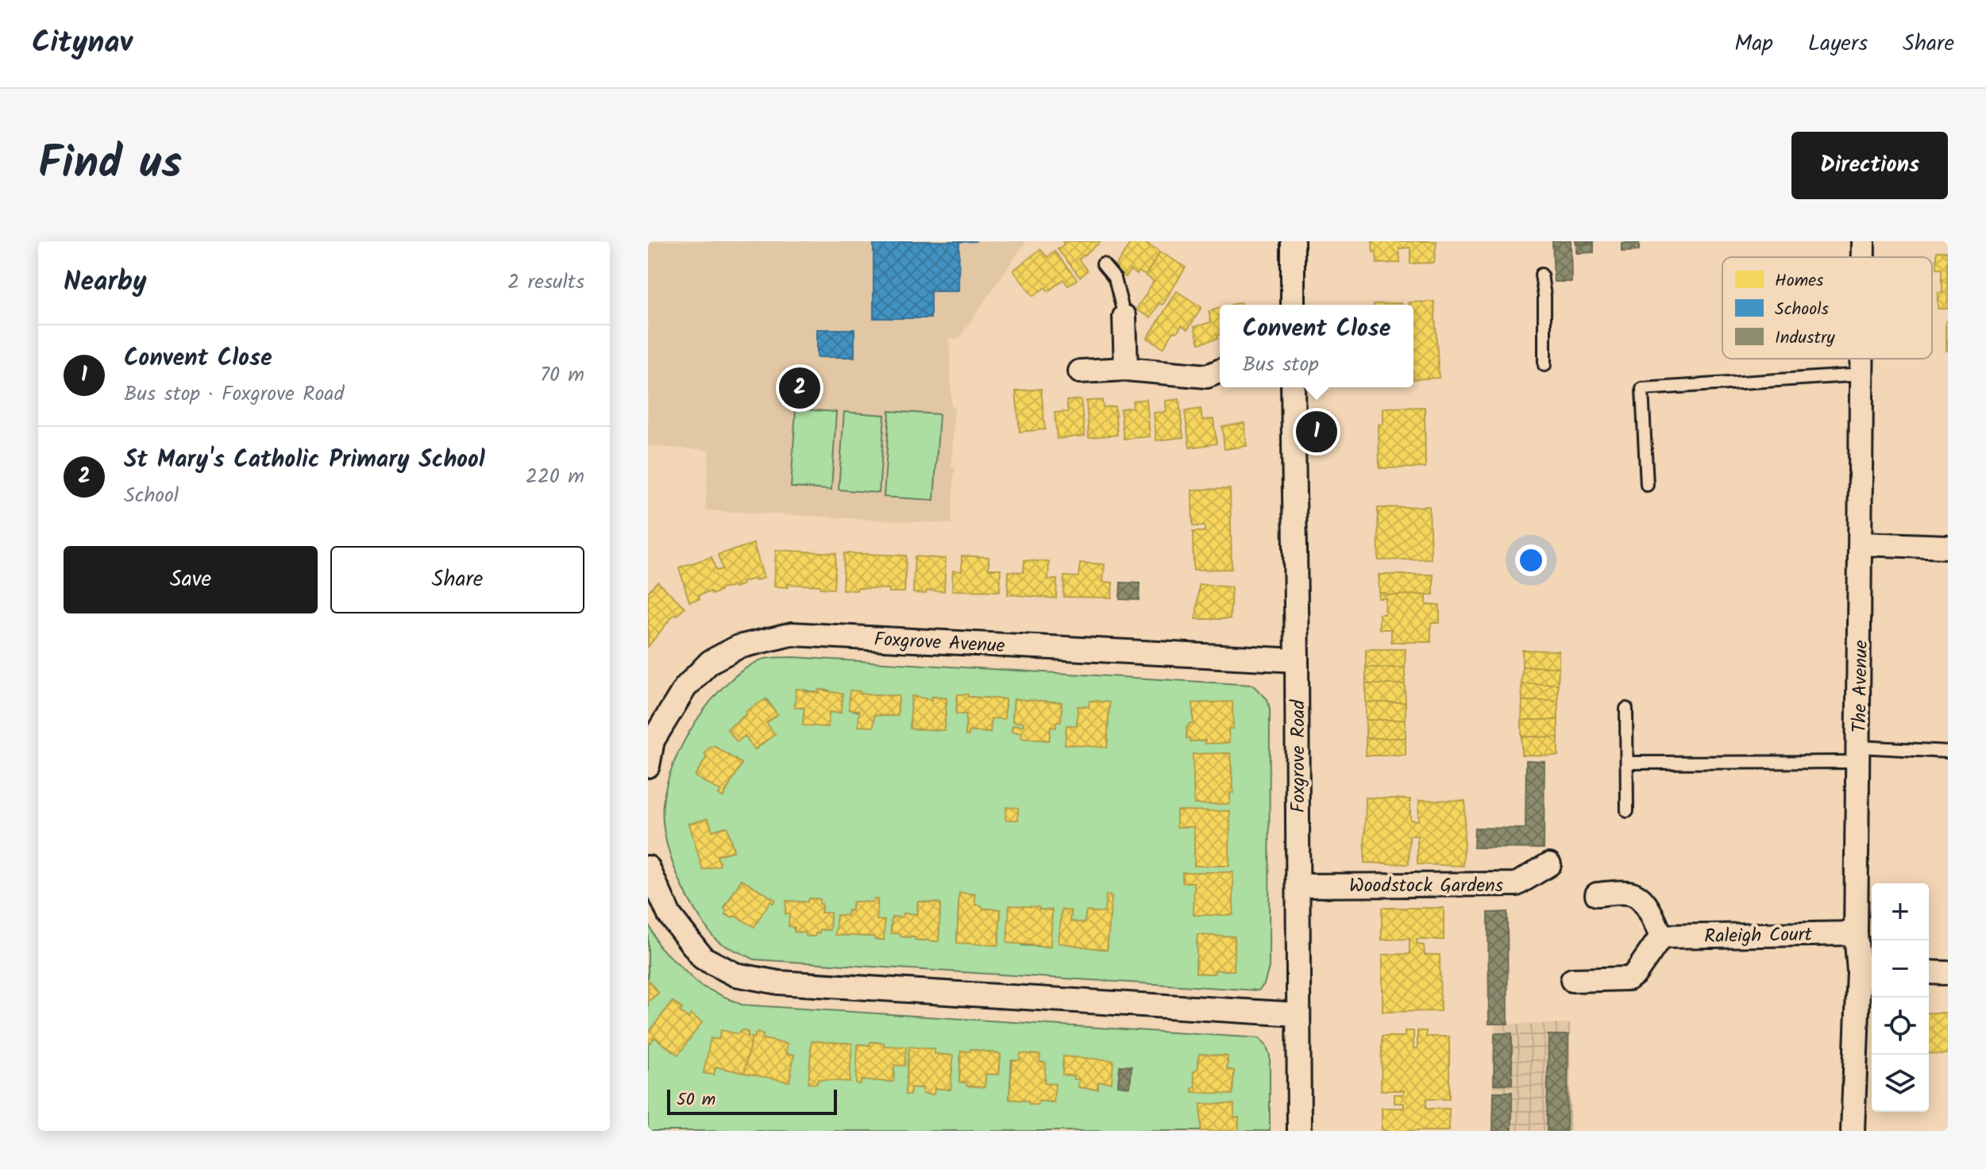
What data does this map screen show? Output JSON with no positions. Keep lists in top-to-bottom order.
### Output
{
  "streets": {
    "street": [
      "Foxgrove Avenue",
      "The Avenue",
      "Foxgrove Road",
      "Woodstock Gardens",
      "Raleigh Court"
    ]
  },
  "crossings": [
    ["Foxgrove Avenue", "Foxgrove Road"],
    ["The Avenue", "Raleigh Court"],
    ["Foxgrove Road", "Woodstock Gardens"]
  ],
  "legend": ["Homes", "Schools", "Industry"],
  "scale_bar": "50 m",
  "page": {
    "header": "Citynav",
    "nav": ["Map", "Layers", "Share"],
    "title": "Find us",
    "buttons": [
      "Directions",
      ["Save", "Share"]
    ],
    "heading": ["Nearby", "2 results"],
    "popup": ["Convent Close", "Bus stop"],
    "list": [
      {
        "mark": "1",
        "name": "Convent Close",
        "note": "Bus stop · Foxgrove Road",
        "value": "70 m"
      },
      {
        "mark": "2",
        "name": "St Mary's Catholic Primary School",
        "note": "School",
        "value": "220 m"
      }
    ],
    "pins": ["2", "1"],
    "map_buttons": ["+", "−"],
    "scale": "50 m"
  }
}
